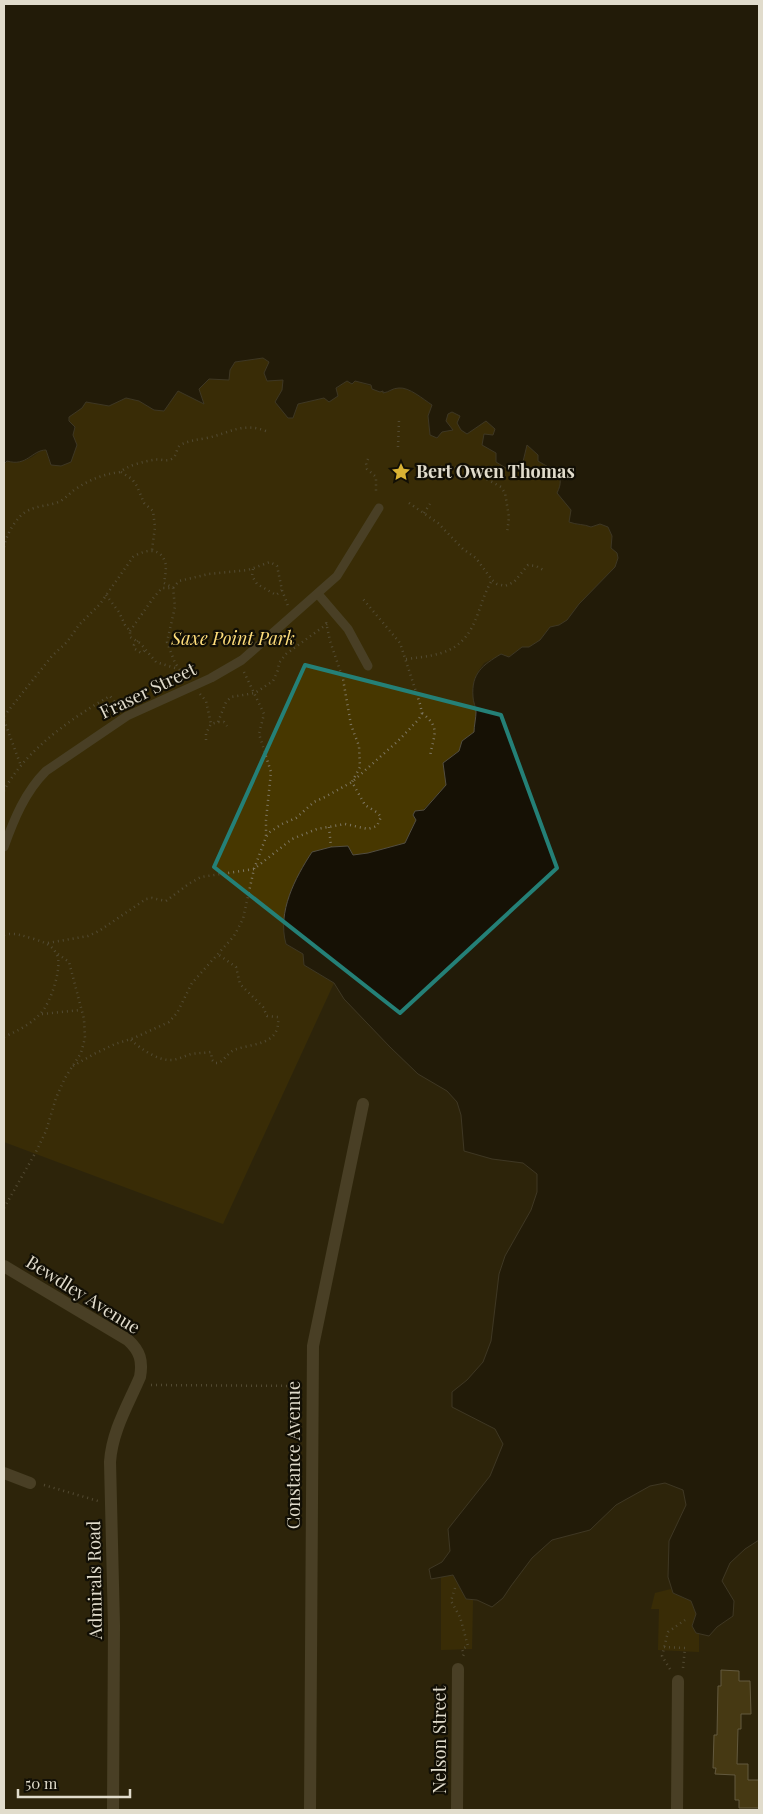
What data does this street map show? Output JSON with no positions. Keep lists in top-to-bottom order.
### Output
{
  "streets": {
    "street": [
      "Bewdley Avenue",
      "Constance Avenue",
      "Admirals Road",
      "Nelson Street"
    ],
    "lane": ["Fraser Street"]
  },
  "crossings": [
    ["Bewdley Avenue", "Admirals Road"]
  ],
  "parks": ["Saxe Point Park"],
  "places": {
    "place": ["Bert Owen Thomas"]
  },
  "scale_bar": "50 m"
}
